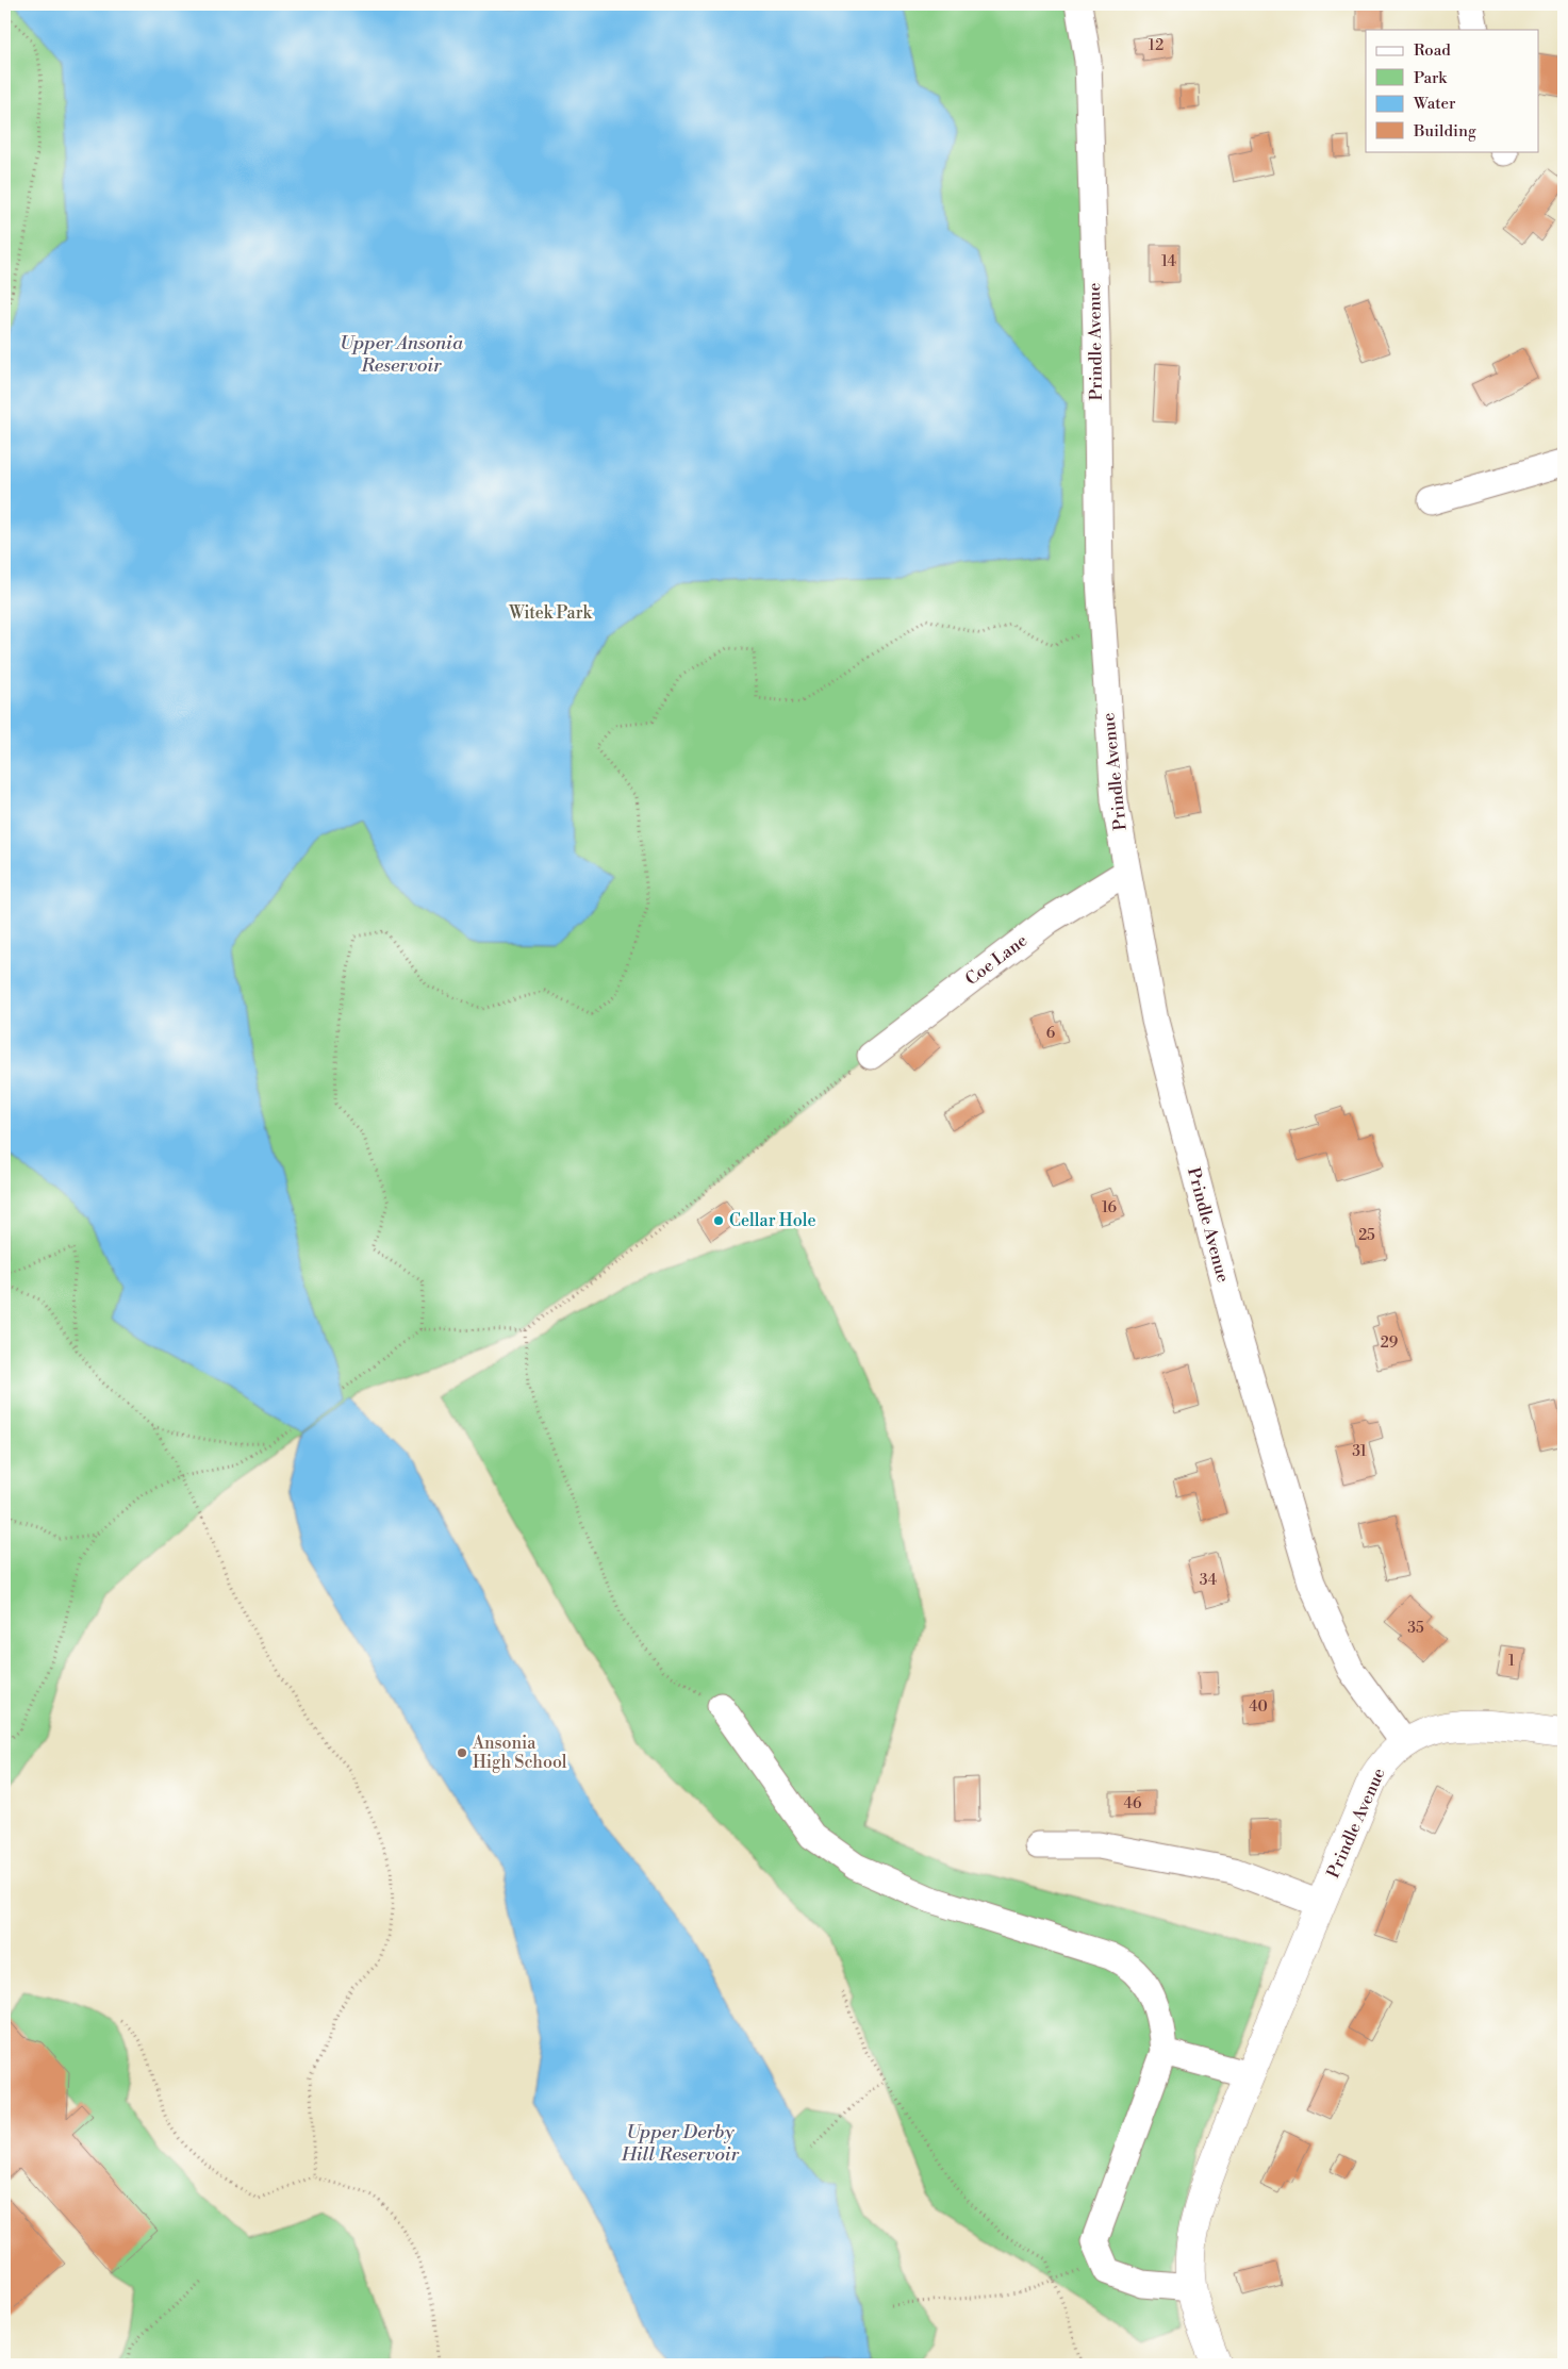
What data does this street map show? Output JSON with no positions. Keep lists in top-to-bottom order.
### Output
{
  "streets": {
    "main road": ["Prindle Avenue"],
    "street": ["Coe Lane"]
  },
  "crossings": [
    ["Prindle Avenue", "Coe Lane"]
  ],
  "water": ["Upper Ansonia Reservoir", "Upper Derby Hill Reservoir"],
  "parks": ["Witek Park"],
  "places": ["Cellar Hole", "Ansonia High School"],
  "house_numbers": [
    "12",
    "14",
    "6",
    "16",
    "25",
    "29",
    "31",
    "34",
    "35",
    "1",
    "40",
    "46"
  ],
  "legend": [
    "Road",
    "Park",
    "Water",
    "Building"
  ]
}
